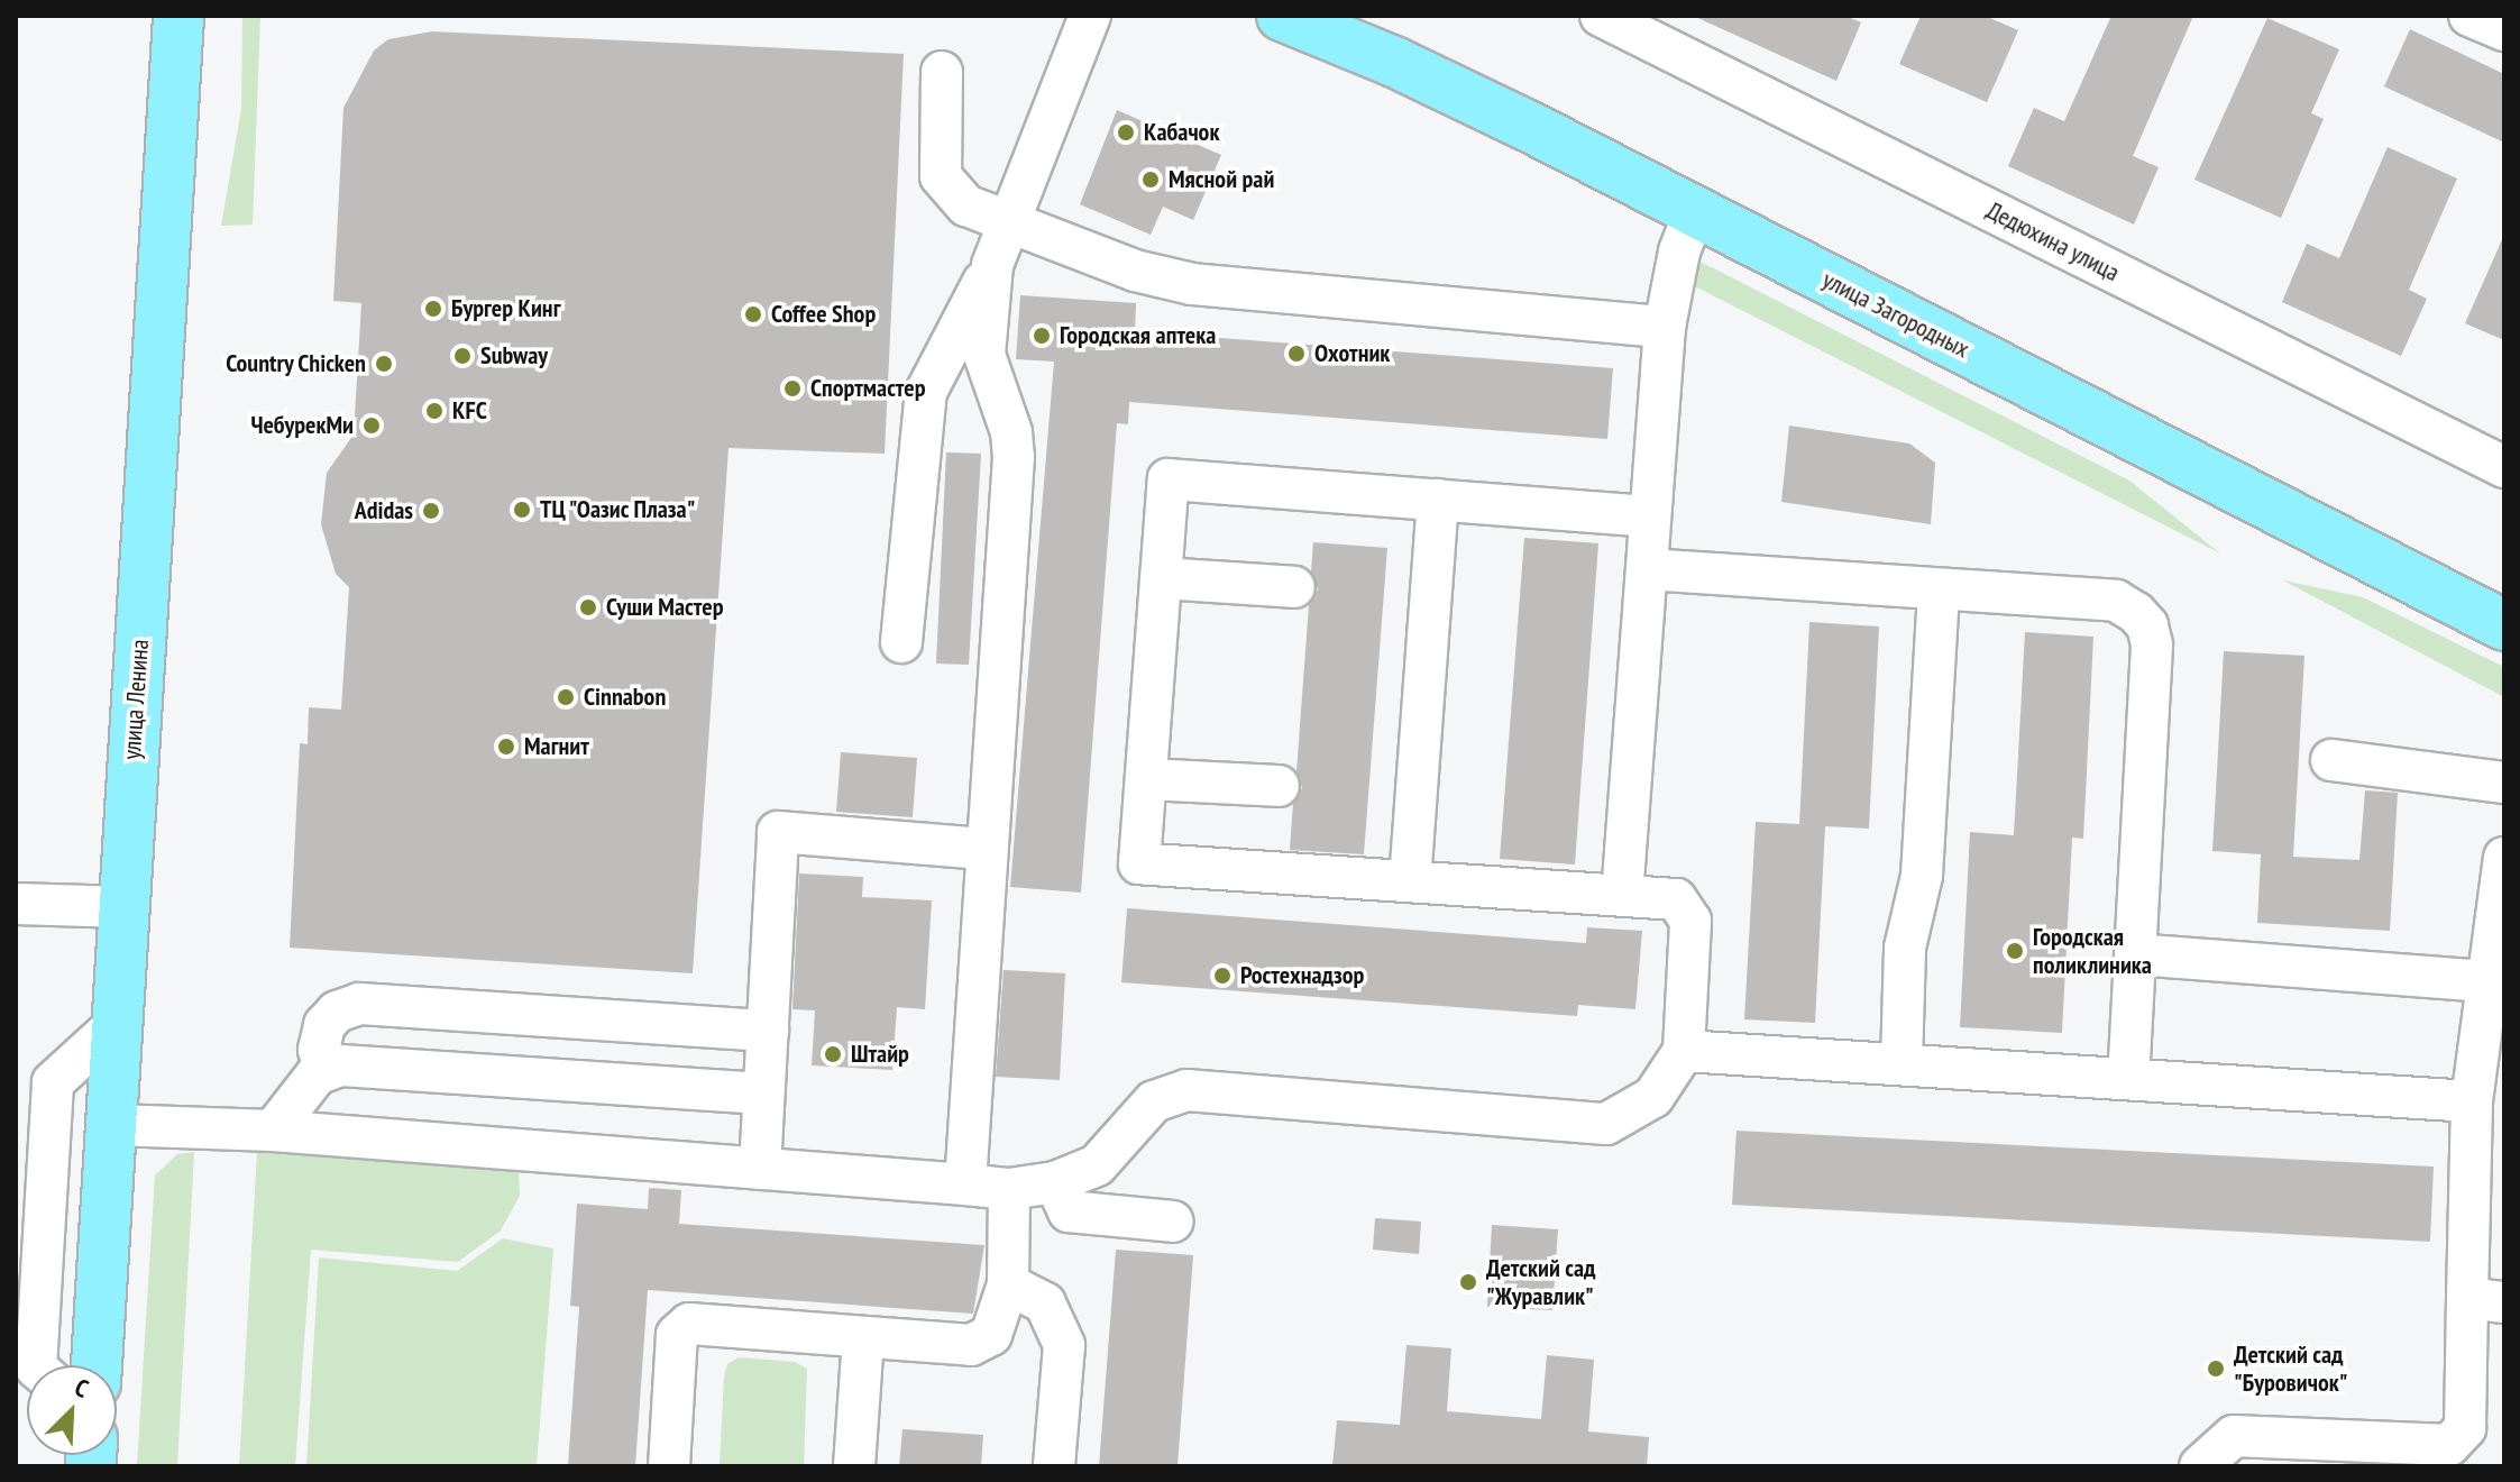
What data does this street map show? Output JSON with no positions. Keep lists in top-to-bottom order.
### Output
{
  "streets": {
    "main road": ["улица Загородных", "улица Ленина"],
    "lane": ["Дедюхина улица"]
  },
  "places": [
    "Кабачок",
    "Мясной рай",
    "Бургер Кинг",
    "Coffee Shop",
    "Городская аптека",
    "Охотник",
    "Subway",
    "Country Chicken",
    "Спортмастер",
    "KFC",
    "ЧебурекМи",
    "ТЦ \"Оазис Плаза\"",
    "Adidas",
    "Суши Мастер",
    "Cinnabon",
    "Магнит",
    "Городская поликлиника",
    "Ростехнадзор",
    "Штайр",
    "Детский сад \"Журавлик\"",
    "Детский сад \"Буровичок\""
  ],
  "north": "top right"
}
